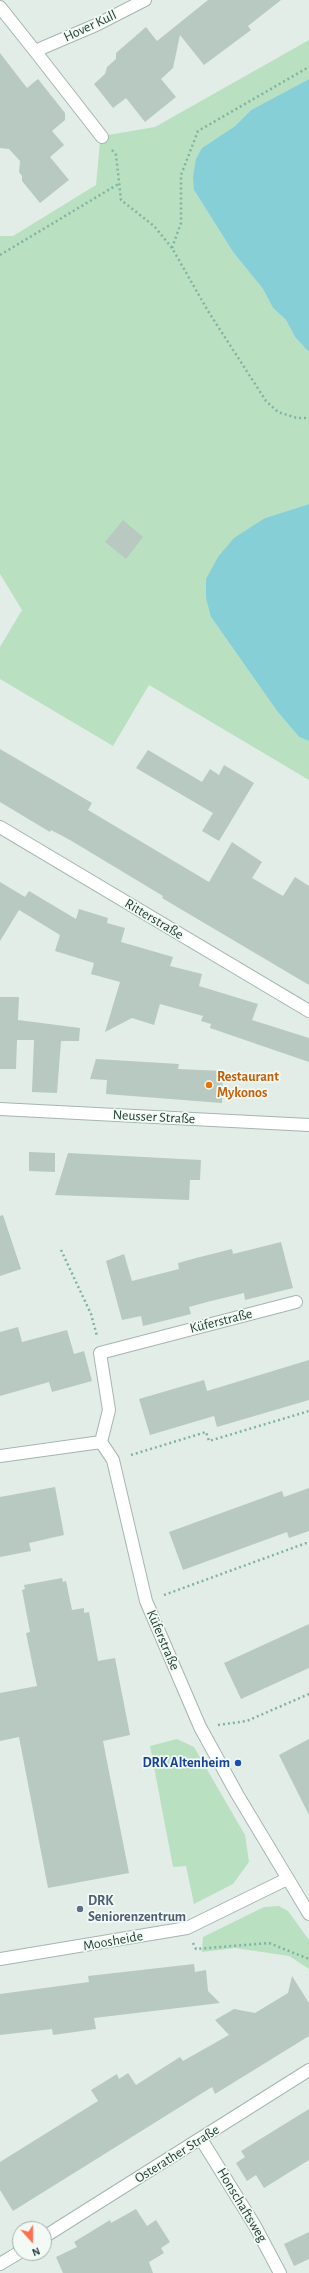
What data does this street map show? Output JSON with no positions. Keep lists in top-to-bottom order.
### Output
{
  "streets": {
    "street": [
      "Hover Kull",
      "Ritterstraße",
      "Neusser Straße",
      "Küferstraße",
      "Moosheide",
      "Osterather Straße",
      "Honschaftsweg"
    ]
  },
  "crossings": [
    ["Küferstraße", "Moosheide"],
    ["Osterather Straße", "Honschaftsweg"]
  ],
  "places": ["Restaurant Mykonos", "DRK Altenheim", "DRK Seniorenzentrum"],
  "north": "bottom"
}
